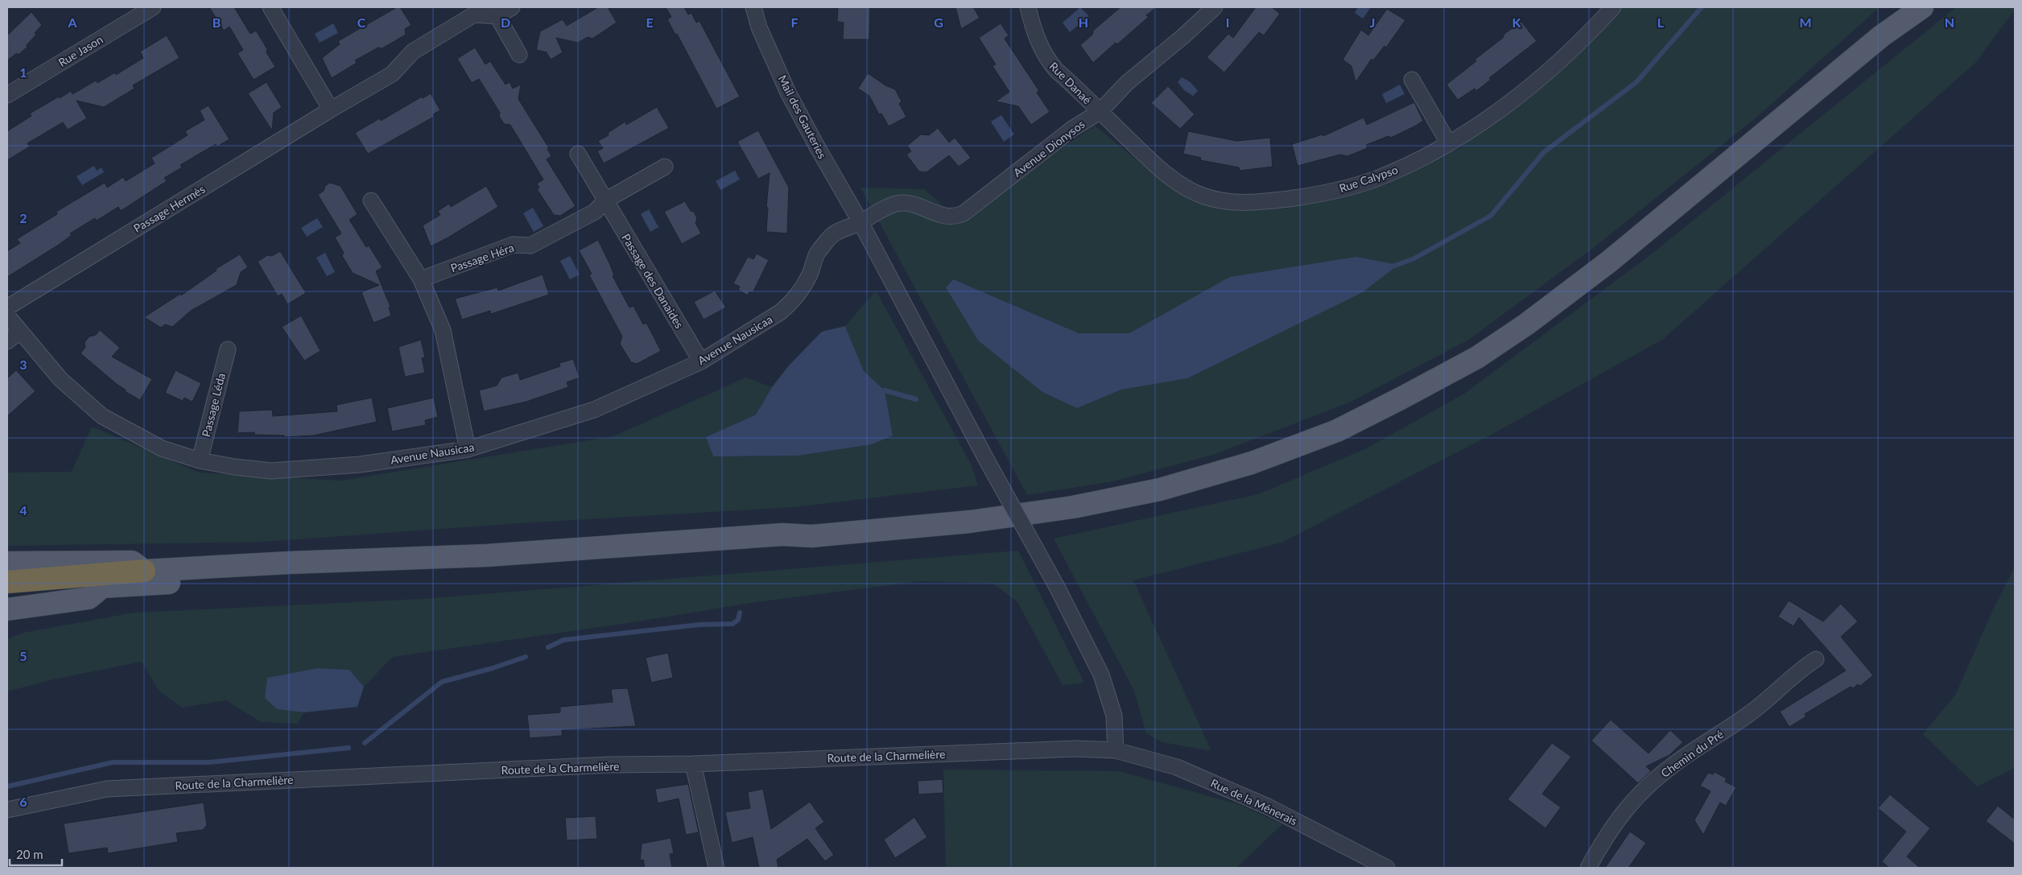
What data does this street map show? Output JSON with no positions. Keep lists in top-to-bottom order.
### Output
{
  "streets": {
    "street": [
      "Rue Jason",
      "Rue Danaé",
      "Mail des Gauteries",
      "Avenue Dionysos",
      "Rue Calypso",
      "Passage Hermès",
      "Passage Héra",
      "Passage des Danaides",
      "Avenue Nausicaa",
      "Passage Léda",
      "Chemin du Pré",
      "Route de la Charmelière",
      "Rue de la Ménerais"
    ]
  },
  "crossings": [
    ["Rue Danaé", "Avenue Dionysos"],
    ["Rue Danaé", "Rue Calypso"],
    ["Mail des Gauteries", "Avenue Dionysos"],
    ["Mail des Gauteries", "Avenue Nausicaa"],
    ["Mail des Gauteries", "Route de la Charmelière"],
    ["Mail des Gauteries", "Rue de la Ménerais"],
    ["Avenue Dionysos", "Rue Calypso"],
    ["Avenue Dionysos", "Avenue Nausicaa"],
    ["Passage Héra", "Passage des Danaides"],
    ["Passage des Danaides", "Avenue Nausicaa"],
    ["Avenue Nausicaa", "Passage Léda"],
    ["Route de la Charmelière", "Rue de la Ménerais"]
  ],
  "scale_bar": "20 m",
  "grid": {
    "columns": [
      "A",
      "B",
      "C",
      "D",
      "E",
      "F",
      "G",
      "H",
      "I",
      "J",
      "K",
      "L",
      "M",
      "N"
    ],
    "rows": [
      "1",
      "2",
      "3",
      "4",
      "5",
      "6"
    ]
  }
}
